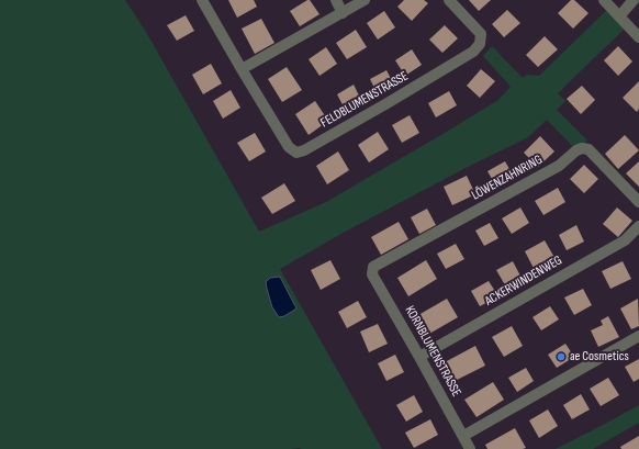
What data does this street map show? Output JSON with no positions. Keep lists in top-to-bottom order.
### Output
{
  "streets": {
    "street": [
      "FELDBLUMENSTRASSE",
      "LÖWENZAHNRING",
      "ACKERWINDENWEG",
      "KORNBLUMENSTRASSE"
    ]
  },
  "crossings": [
    ["LÖWENZAHNRING", "KORNBLUMENSTRASSE"],
    ["ACKERWINDENWEG", "KORNBLUMENSTRASSE"]
  ],
  "places": ["ae Cosmetics"]
}
